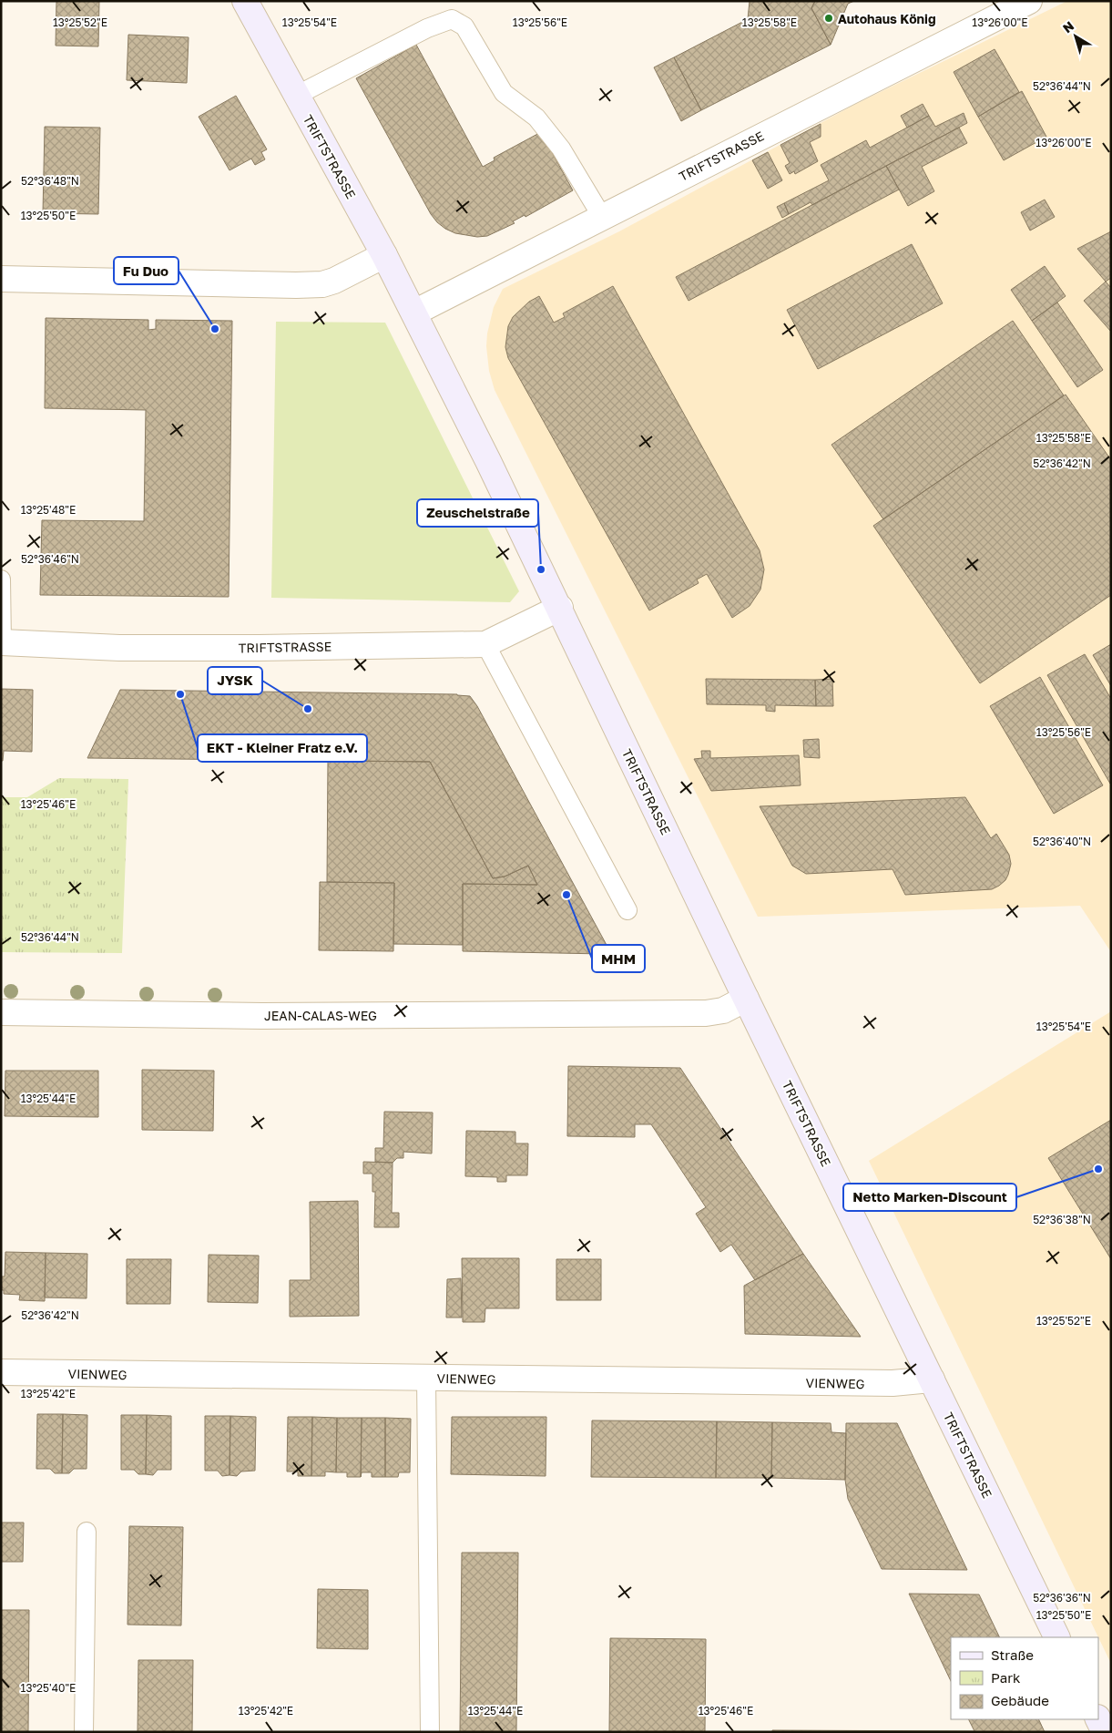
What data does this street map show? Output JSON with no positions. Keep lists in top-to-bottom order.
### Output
{
  "streets": {
    "main road": ["TRIFTSTRASSE"],
    "street": ["JEAN-CALAS-WEG", "VIENWEG"]
  },
  "crossings": [
    ["TRIFTSTRASSE", "JEAN-CALAS-WEG"],
    ["TRIFTSTRASSE", "VIENWEG"]
  ],
  "places": [
    "Autohaus König",
    "Fu Duo",
    "Zeuschelstraße",
    "EKT - Kleiner Fratz e.V.",
    "JYSK",
    "MHM",
    "Netto Marken-Discount"
  ],
  "legend": ["Straße", "Park", "Gebäude"],
  "north": "top left",
  "coordinates": [
    "13°25'54\"E",
    "13°25'58\"E",
    "13°26'00\"E",
    "13°25'52\"E",
    "13°25'56\"E",
    "52°36'44\"N",
    "52°36'48\"N",
    "13°25'50\"E",
    "52°36'42\"N",
    "13°25'48\"E",
    "52°36'46\"N",
    "13°25'46\"E",
    "52°36'40\"N",
    "13°25'44\"E",
    "52°36'38\"N",
    "13°25'42\"E",
    "52°36'36\"N",
    "13°25'40\"E"
  ]
}
